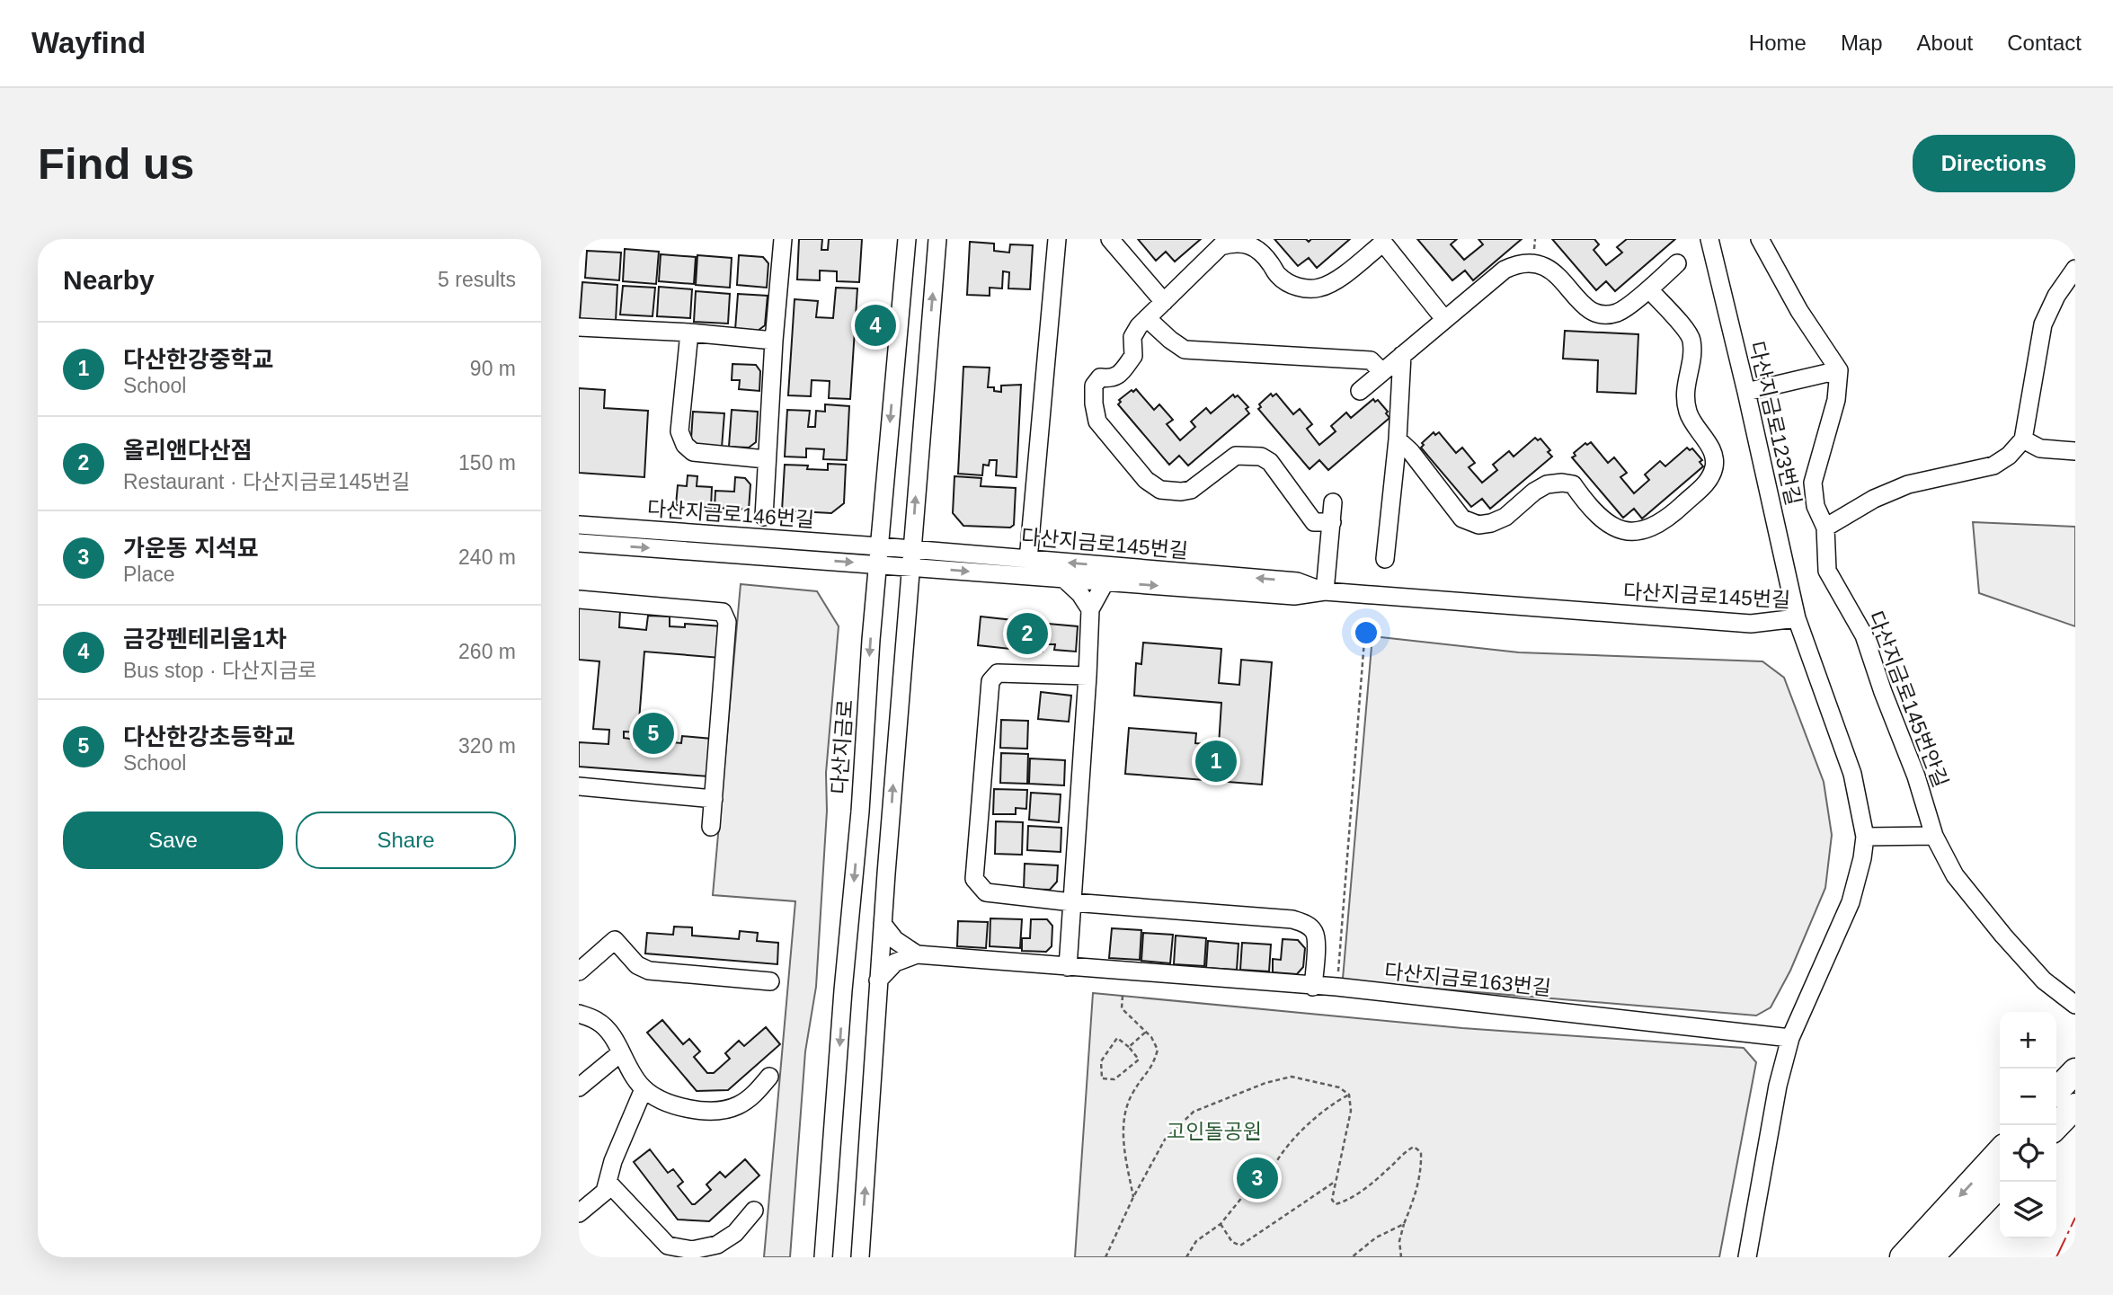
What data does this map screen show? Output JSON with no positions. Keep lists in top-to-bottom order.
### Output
{
  "streets": {
    "street": [
      "다산지금로123번길",
      "다산지금로146번길",
      "다산지금로145번길",
      "다산지금로145번안길",
      "다산지금로",
      "다산지금로163번길"
    ]
  },
  "crossings": [
    ["다산지금로123번길", "다산지금로145번길"],
    ["다산지금로146번길", "다산지금로145번길"],
    ["다산지금로146번길", "다산지금로"],
    ["다산지금로145번길", "다산지금로"],
    ["다산지금로145번길", "다산지금로163번길"]
  ],
  "parks": ["고인돌공원"],
  "page": {
    "header": "Wayfind",
    "nav": [
      "Home",
      "Map",
      "About",
      "Contact"
    ],
    "buttons": [
      "Directions",
      ["Save", "Share"]
    ],
    "title": "Find us",
    "heading": ["Nearby", "5 results"],
    "pins": [
      "4",
      "2",
      "5",
      "1",
      "3"
    ],
    "list": [
      {
        "mark": "1",
        "name": "다산한강중학교",
        "note": "School",
        "value": "90 m"
      },
      {
        "mark": "2",
        "name": "올리앤다산점",
        "note": "Restaurant · 다산지금로145번길",
        "value": "150 m"
      },
      {
        "mark": "3",
        "name": "가운동 지석묘",
        "note": "Place",
        "value": "240 m"
      },
      {
        "mark": "4",
        "name": "금강펜테리움1차",
        "note": "Bus stop · 다산지금로",
        "value": "260 m"
      },
      {
        "mark": "5",
        "name": "다산한강초등학교",
        "note": "School",
        "value": "320 m"
      }
    ],
    "map_buttons": ["+", "−"]
  }
}
